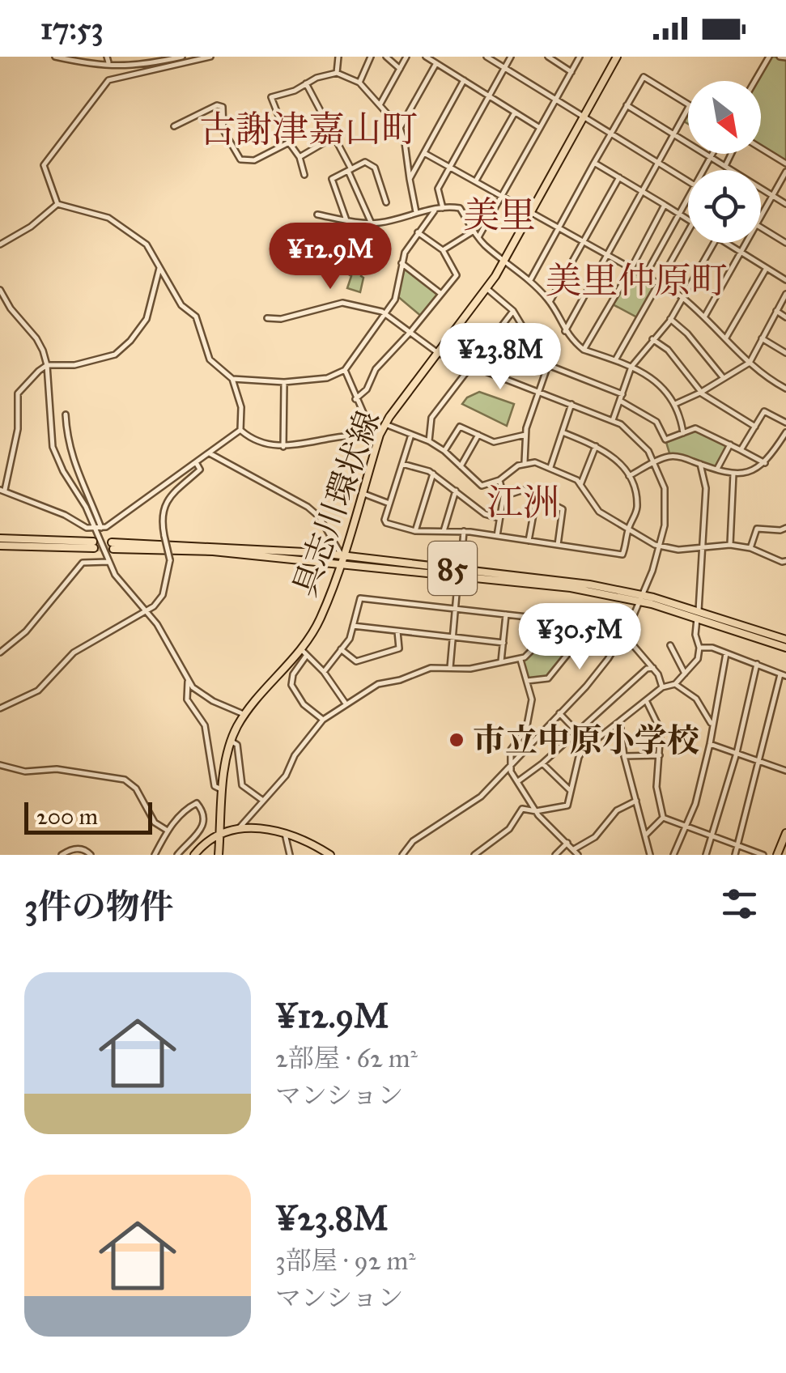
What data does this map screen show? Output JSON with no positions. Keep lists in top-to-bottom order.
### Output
{
  "streets": {
    "main road": ["具志川環状線", "85"]
  },
  "crossings": [
    ["具志川環状線", "85"]
  ],
  "districts": [
    "古謝津嘉山町",
    "美里",
    "美里仲原町",
    "江洲"
  ],
  "places": ["市立中原小学校"],
  "scale_bar": "200 m",
  "north": "bottom right",
  "page": {
    "status": "17:53",
    "price": ["¥12.9M", "¥23.8M", "¥30.5M"],
    "scale": "200 m",
    "heading": "3件の物件",
    "list": [
      {
        "name": "¥12.9M",
        "note": "2部屋 · 62 m² · マンション"
      },
      {
        "name": "¥23.8M",
        "note": "3部屋 · 92 m² · マンション"
      }
    ]
  }
}
